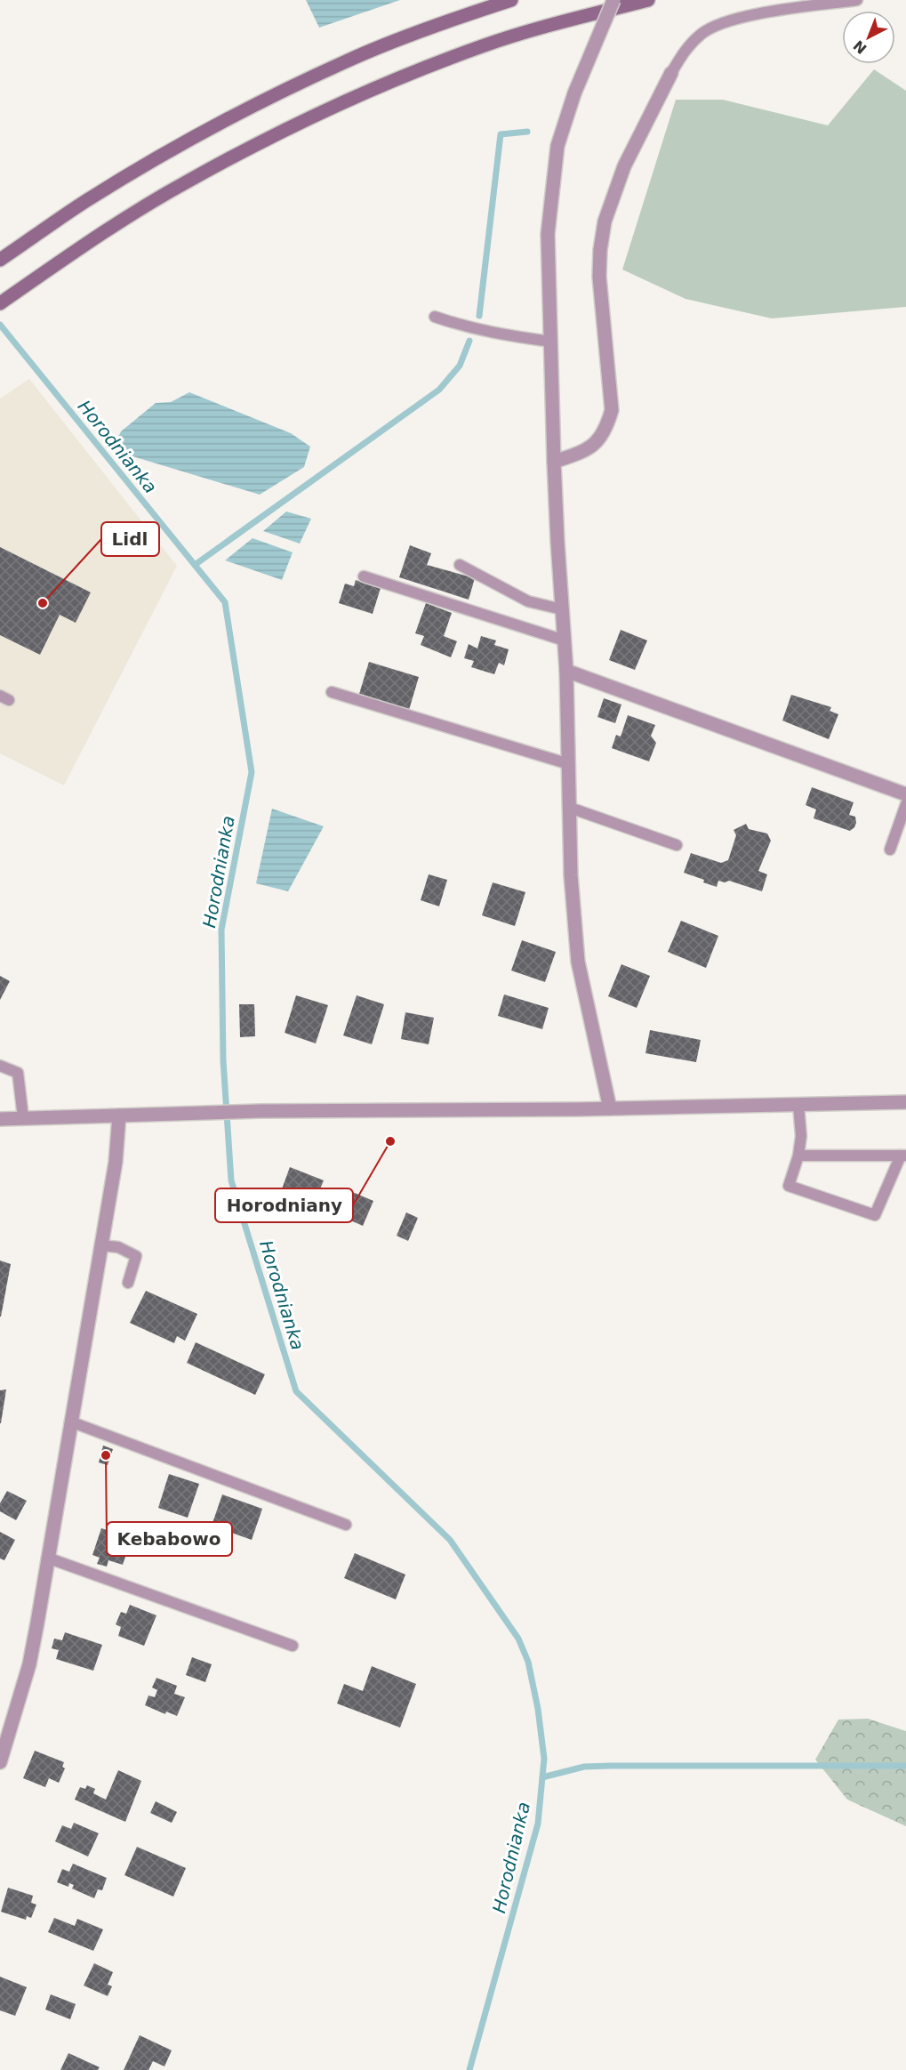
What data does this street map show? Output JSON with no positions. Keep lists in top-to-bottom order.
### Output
{
  "water": ["Horodnianka"],
  "places": ["Lidl", "Horodniany", "Kebabowo"],
  "north": "bottom left"
}
